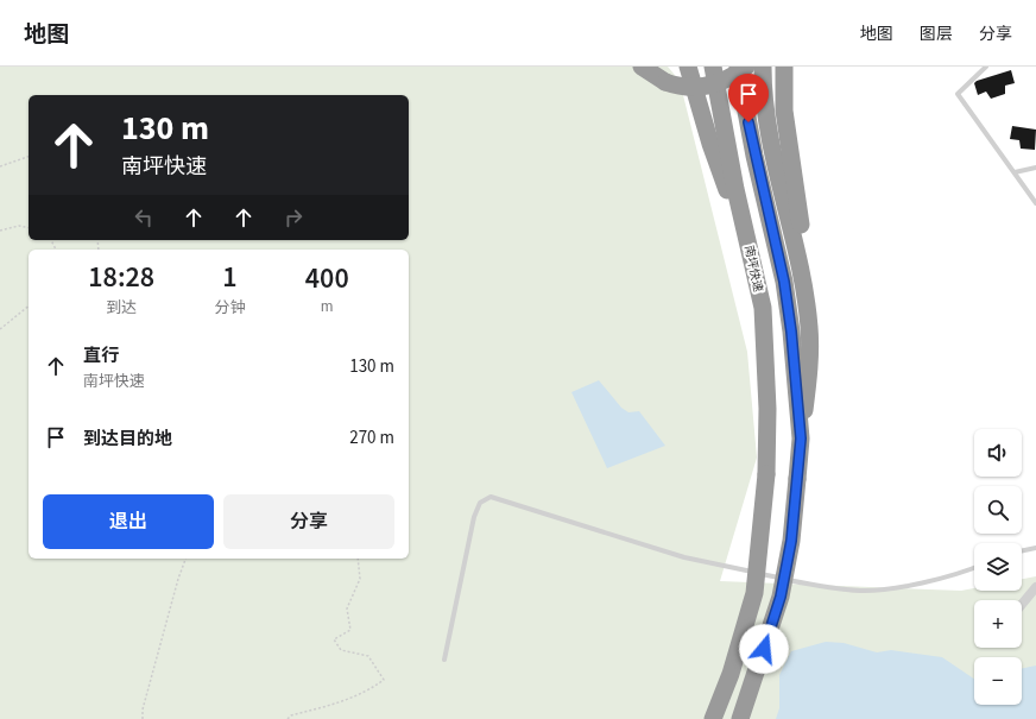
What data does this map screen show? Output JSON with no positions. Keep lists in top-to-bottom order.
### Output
{
  "streets": {
    "highway": ["南坪快速"]
  },
  "page": {
    "header": "地图",
    "nav": ["地图", "图层", "分享"],
    "turn": ["130 m", "南坪快速"],
    "eta": [
      "18:28",
      "到达",
      "1",
      "分钟",
      "400",
      "m"
    ],
    "list": [
      {
        "name": "直行",
        "note": "南坪快速",
        "value": "130 m"
      },
      {
        "name": "到达目的地",
        "value": "270 m"
      }
    ],
    "map_buttons": ["+", "−"],
    "buttons": ["退出", "分享"]
  }
}
